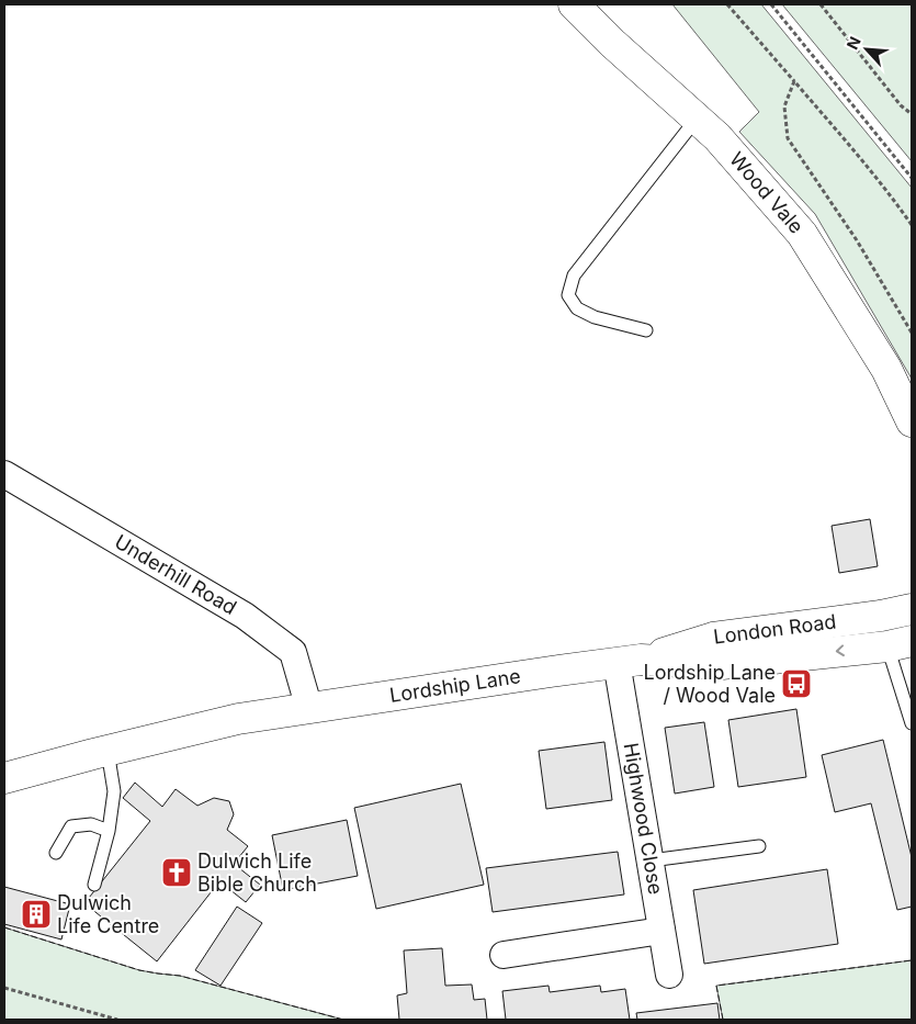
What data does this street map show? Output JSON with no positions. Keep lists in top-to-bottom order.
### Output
{
  "streets": {
    "main road": ["Wood Vale", "London Road", "Lordship Lane"],
    "street": ["Underhill Road", "Highwood Close"]
  },
  "crossings": [
    ["Underhill Road", "Lordship Lane"],
    ["London Road", "Lordship Lane"],
    ["London Road", "Highwood Close"],
    ["Lordship Lane", "Highwood Close"]
  ],
  "places": {
    "bus stop": ["Lordship Lane / Wood Vale"],
    "church": ["Dulwich Life Bible Church"],
    "building": ["Dulwich Life Centre"]
  },
  "north": "top left"
}
